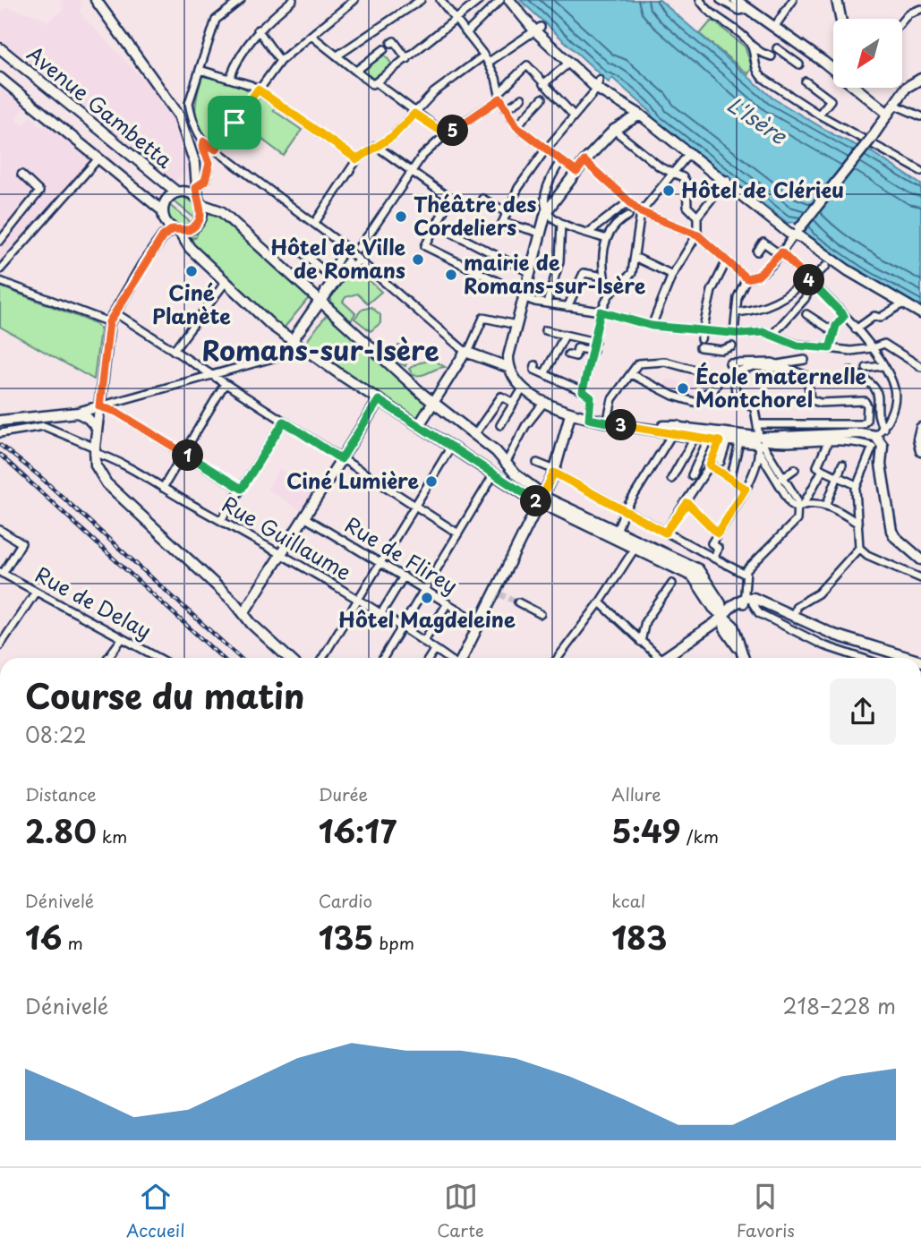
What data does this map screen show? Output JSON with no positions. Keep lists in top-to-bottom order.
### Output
{
  "streets": {
    "main road": ["Avenue Gambetta"],
    "street": ["Rue Guillaume", "Rue de Flirey", "Rue de Delay"]
  },
  "districts": ["Romans-sur-Isère"],
  "water": ["L'Isère"],
  "places": [
    "Hôtel de Clérieu",
    "Théâtre des Cordeliers",
    "Hôtel de Ville de Romans",
    "Ciné Planète",
    "mairie de Romans-sur-Isère",
    "École maternelle Montchorel",
    "Ciné Lumière",
    "Hôtel Magdeleine"
  ],
  "north": "bottom left",
  "page": {
    "pins": [
      "5",
      "4",
      "3",
      "1",
      "2"
    ],
    "heading": ["Course du matin", "08:22"],
    "stats": [
      ["Distance", "2.80 km"],
      ["Durée", "16:17"],
      ["Allure", "5:49 /km"],
      ["Dénivelé", "16 m"],
      ["Cardio", "135 bpm"],
      ["kcal", "183"]
    ],
    "chart": ["Dénivelé", "218–228 m"],
    "tabs": ["Accueil", "Carte", "Favoris"]
  }
}
